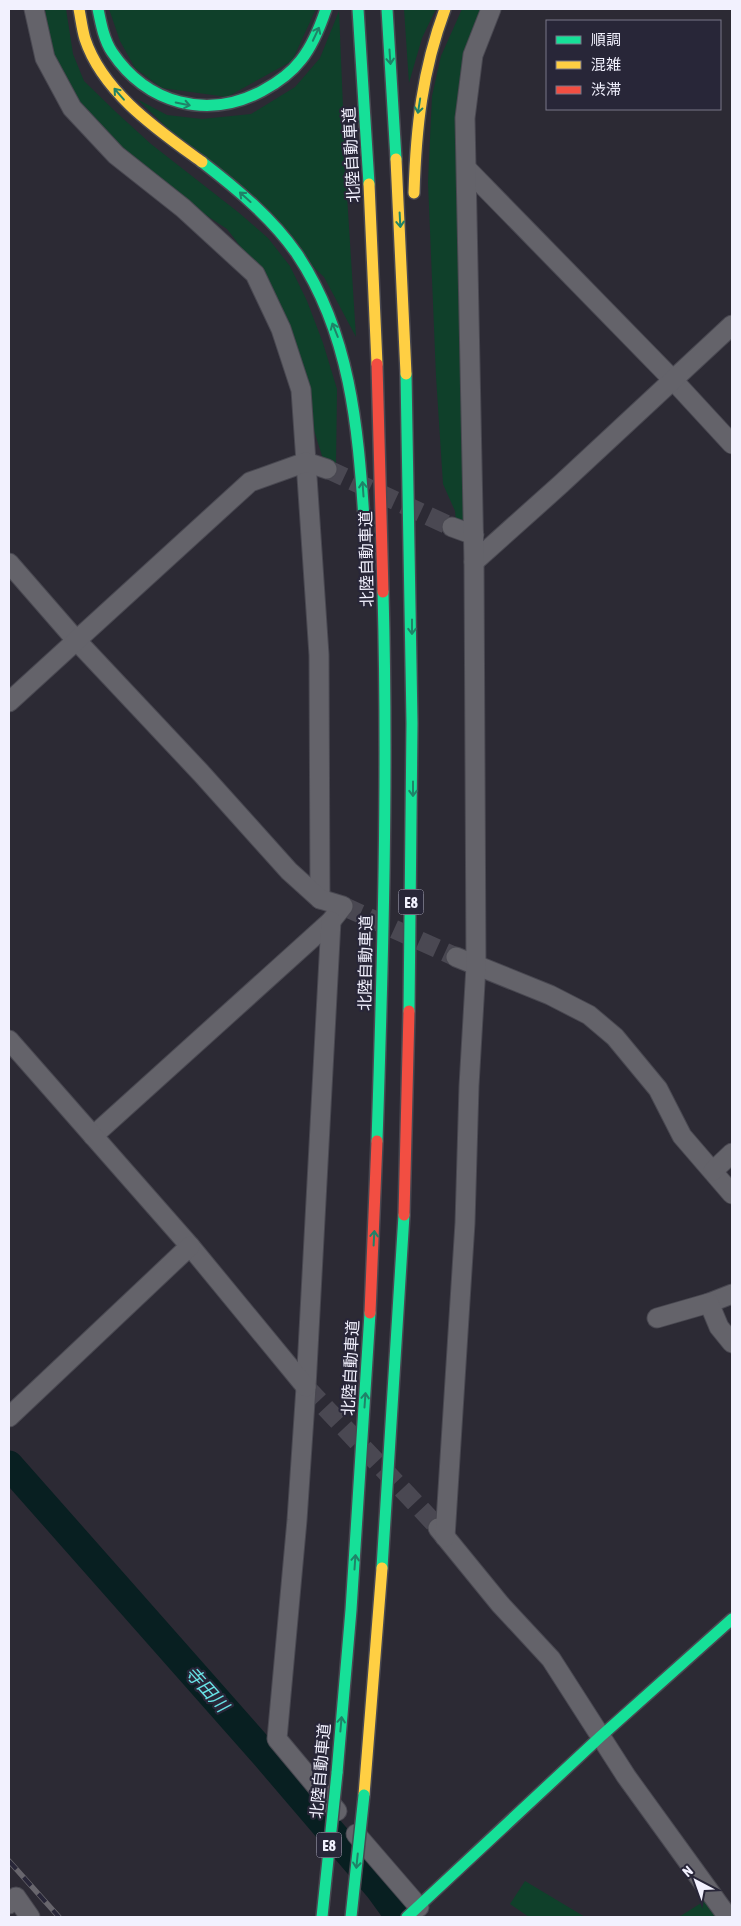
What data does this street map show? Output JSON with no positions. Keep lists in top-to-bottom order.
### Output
{
  "streets": {
    "main road": ["北陸自動車道", "E8"]
  },
  "water": ["寺田川"],
  "legend": ["順調", "混雑", "渋滞"],
  "north": "top left"
}
